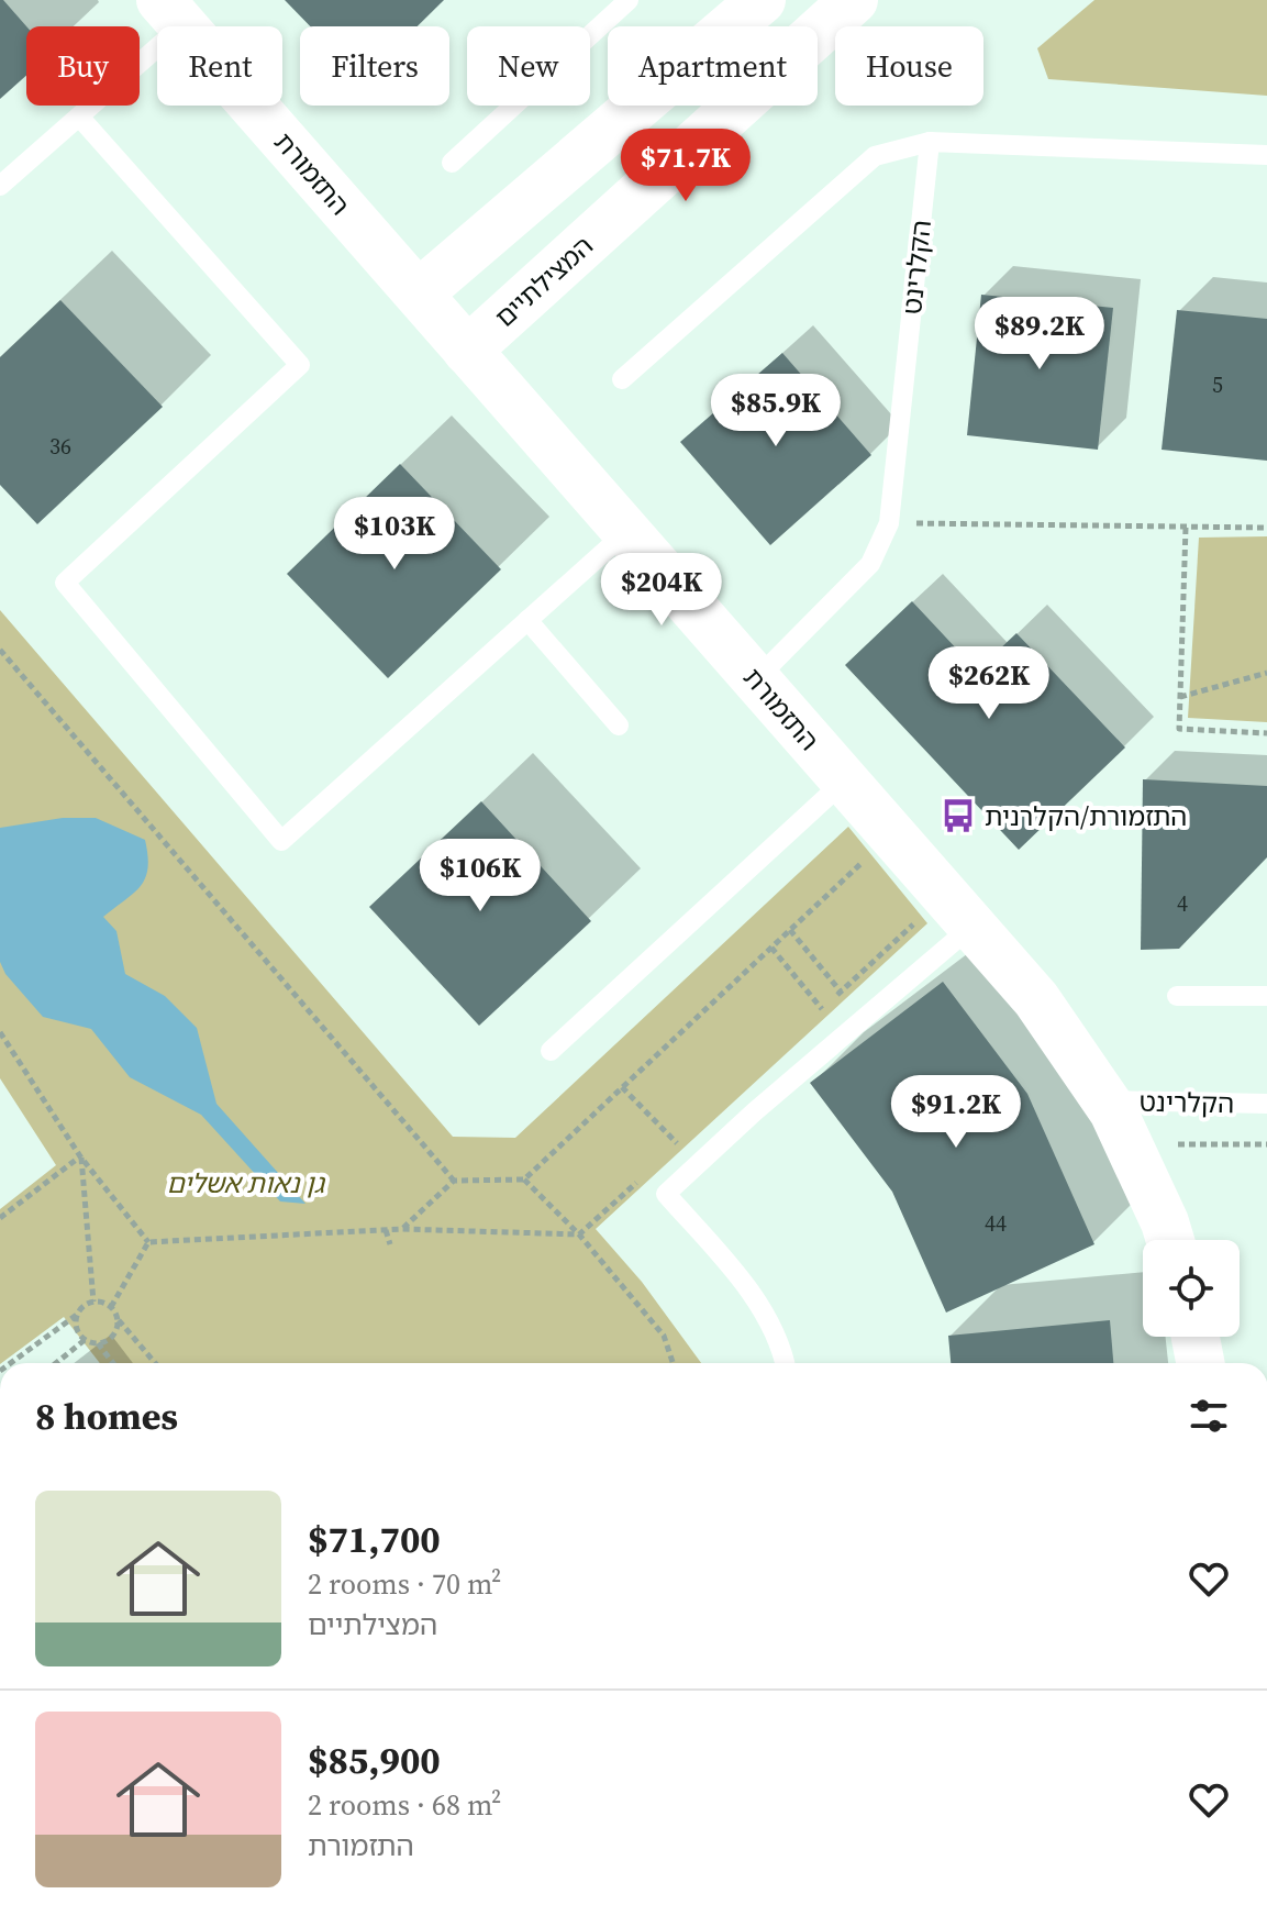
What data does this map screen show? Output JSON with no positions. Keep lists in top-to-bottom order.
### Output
{
  "streets": {
    "street": ["התזמורת", "המצילתיים"],
    "lane": ["הקלרינט"]
  },
  "crossings": [
    ["התזמורת", "הקלרינט"],
    ["התזמורת", "המצילתיים"]
  ],
  "parks": ["גן נאות אשלים"],
  "places": {
    "bus stop": ["התזמורת/הקלרנית"]
  },
  "house_numbers": [
    "5",
    "36",
    "4",
    "44"
  ],
  "page": {
    "chip": [
      "Buy",
      "Rent",
      "Filters",
      "New",
      "Apartment",
      "House"
    ],
    "price": [
      "$71.7K",
      "$89.2K",
      "$85.9K",
      "$103K",
      "$204K",
      "$262K",
      "$106K",
      "$91.2K"
    ],
    "heading": "8 homes",
    "list": [
      {
        "name": "$71,700",
        "note": "2 rooms · 70 m² · המצילתיים"
      },
      {
        "name": "$85,900",
        "note": "2 rooms · 68 m² · התזמורת"
      }
    ]
  }
}
